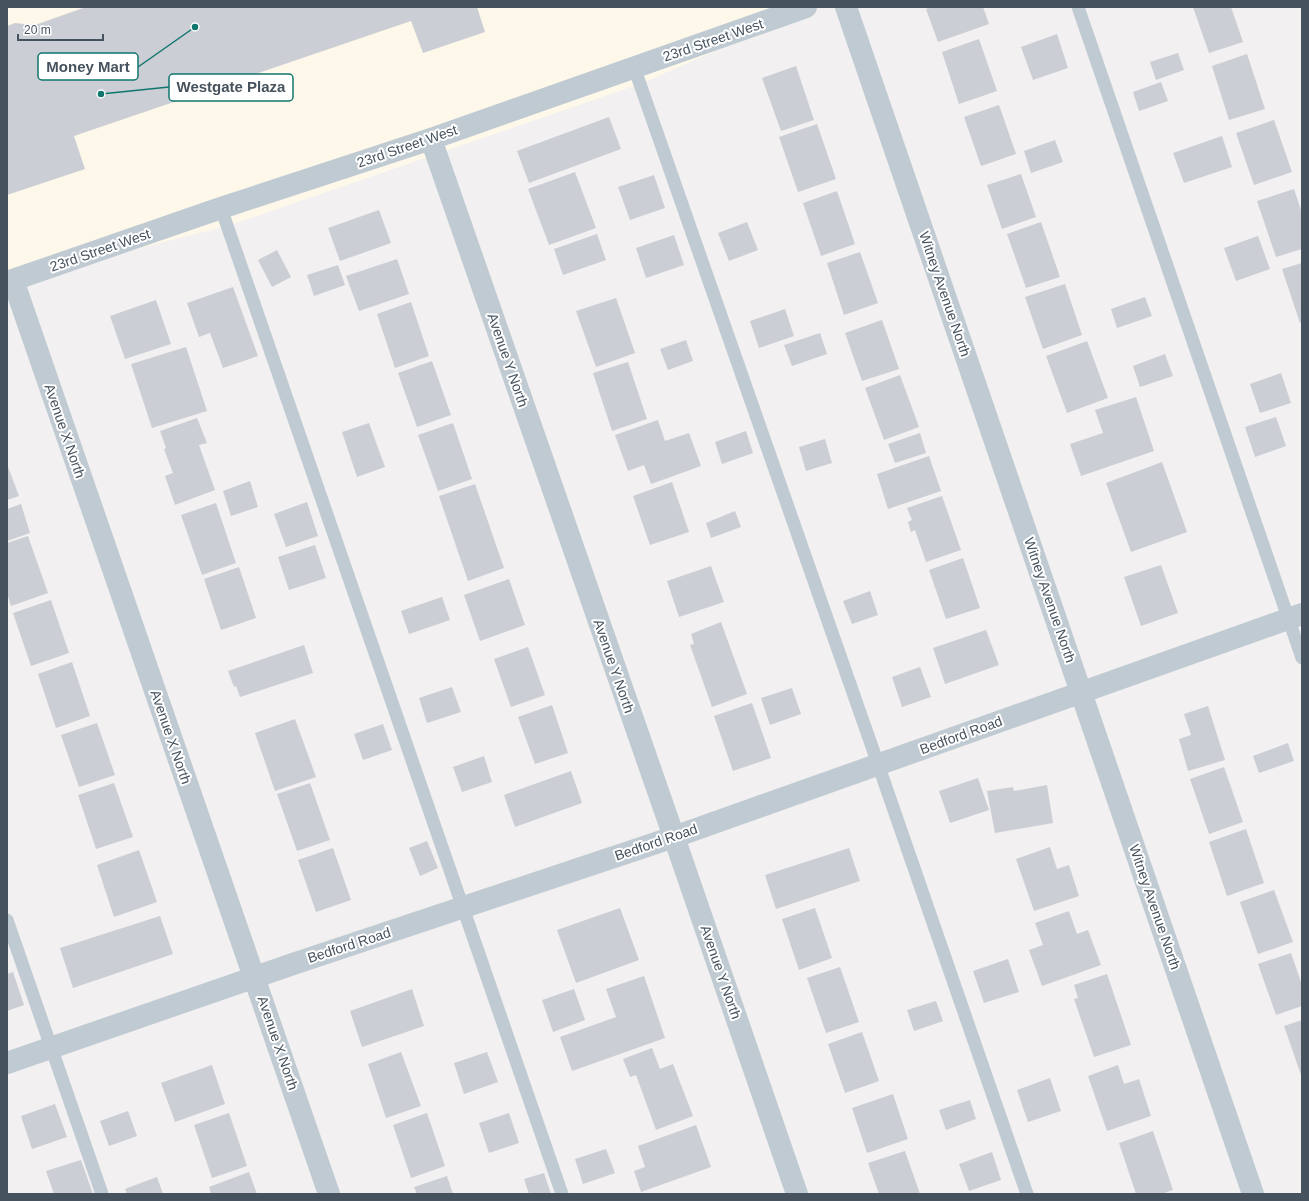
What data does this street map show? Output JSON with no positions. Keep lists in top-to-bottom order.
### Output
{
  "streets": {
    "street": [
      "23rd Street West",
      "Witney Avenue North",
      "Avenue Y North",
      "Avenue X North",
      "Bedford Road"
    ]
  },
  "crossings": [
    ["23rd Street West", "Avenue Y North"],
    ["23rd Street West", "Avenue X North"],
    ["Witney Avenue North", "Bedford Road"],
    ["Avenue Y North", "Bedford Road"],
    ["Avenue X North", "Bedford Road"]
  ],
  "places": ["Money Mart", "Westgate Plaza"],
  "scale_bar": "20 m"
}
